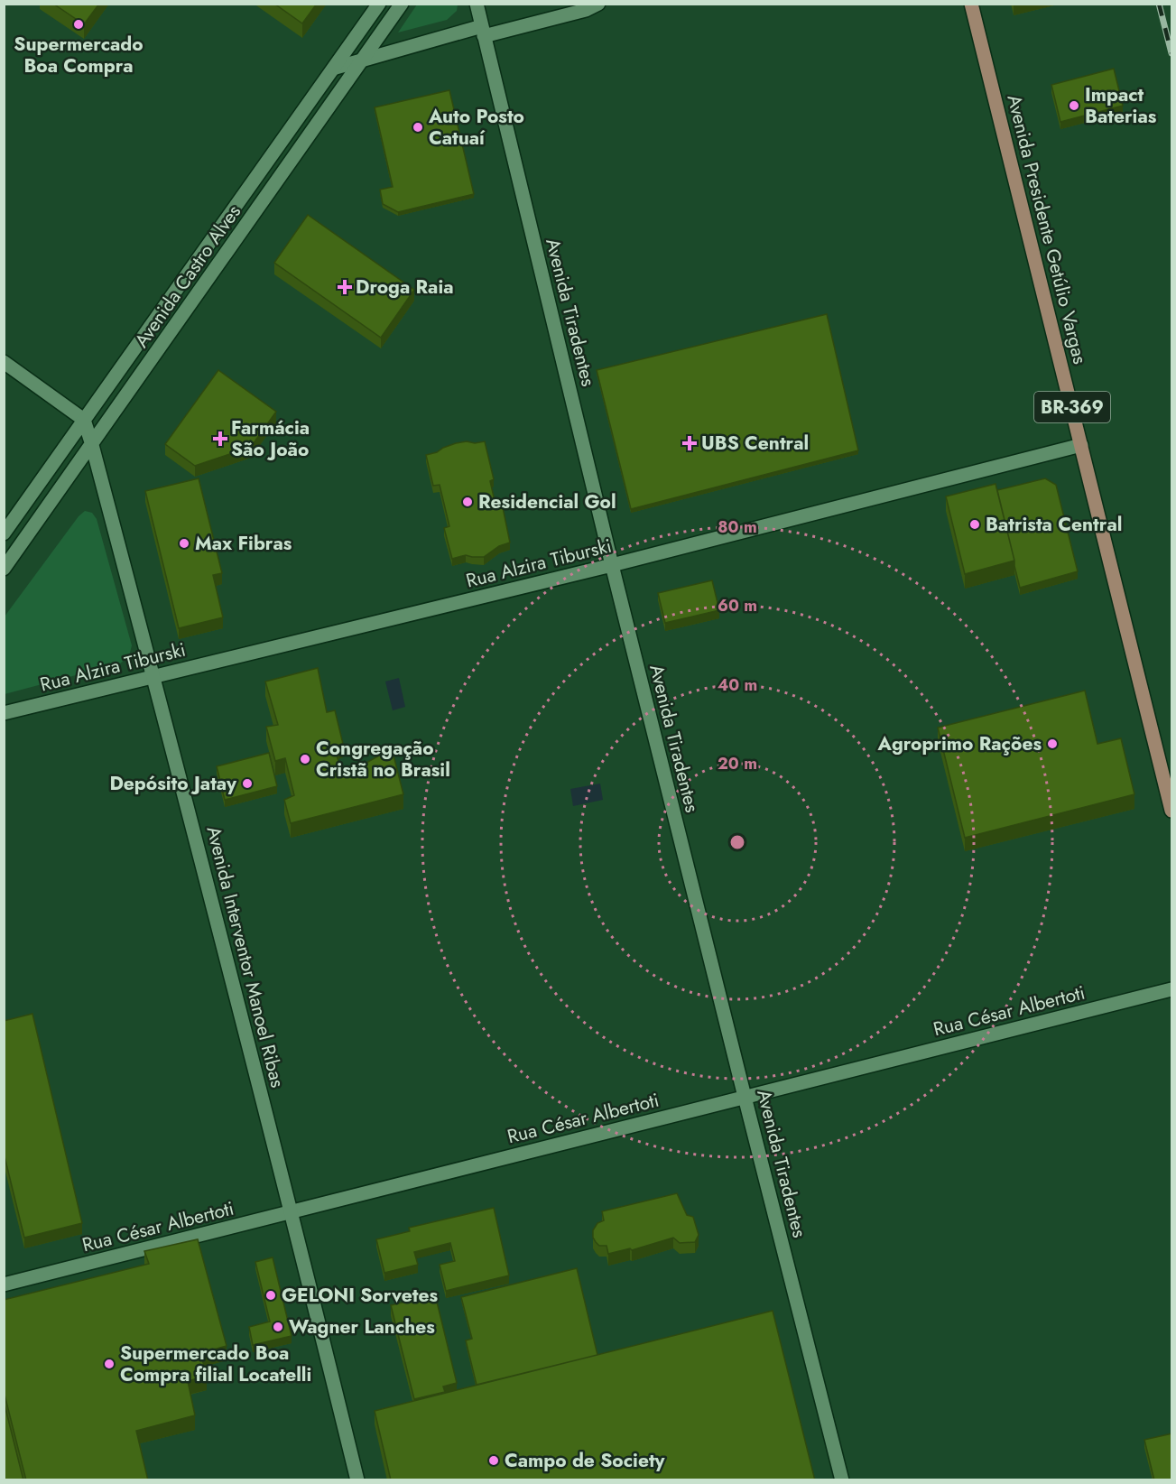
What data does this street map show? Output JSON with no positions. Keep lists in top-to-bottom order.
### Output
{
  "streets": {
    "main road": ["Avenida Presidente Getúlio Vargas", "BR-369"],
    "street": [
      "Avenida Castro Alves",
      "Avenida Tiradentes",
      "Rua Alzira Tiburski",
      "Avenida Interventor Manoel Ribas",
      "Rua César Albertoti"
    ]
  },
  "crossings": [
    ["Avenida Presidente Getúlio Vargas", "Rua Alzira Tiburski"],
    ["Avenida Castro Alves", "Avenida Interventor Manoel Ribas"],
    ["Avenida Tiradentes", "Rua Alzira Tiburski"],
    ["Avenida Tiradentes", "Rua César Albertoti"],
    ["Rua Alzira Tiburski", "Avenida Interventor Manoel Ribas"],
    ["Avenida Interventor Manoel Ribas", "Rua César Albertoti"]
  ],
  "places": {
    "other": [
      "Supermercado Boa Compra",
      "Impact Baterias",
      "Auto Posto Catuaí",
      "Residencial Gol",
      "Batrista Central",
      "Max Fibras",
      "Agroprimo Rações",
      "Congregação Cristã no Brasil",
      "Depósito Jatay",
      "GELONI Sorvetes",
      "Wagner Lanches",
      "Supermercado Boa Compra filial Locatelli",
      "Campo de Society"
    ],
    "health": ["Droga Raia", "Farmácia São João", "UBS Central"]
  },
  "rings": [
    "80 m",
    "60 m",
    "40 m",
    "20 m"
  ]
}
